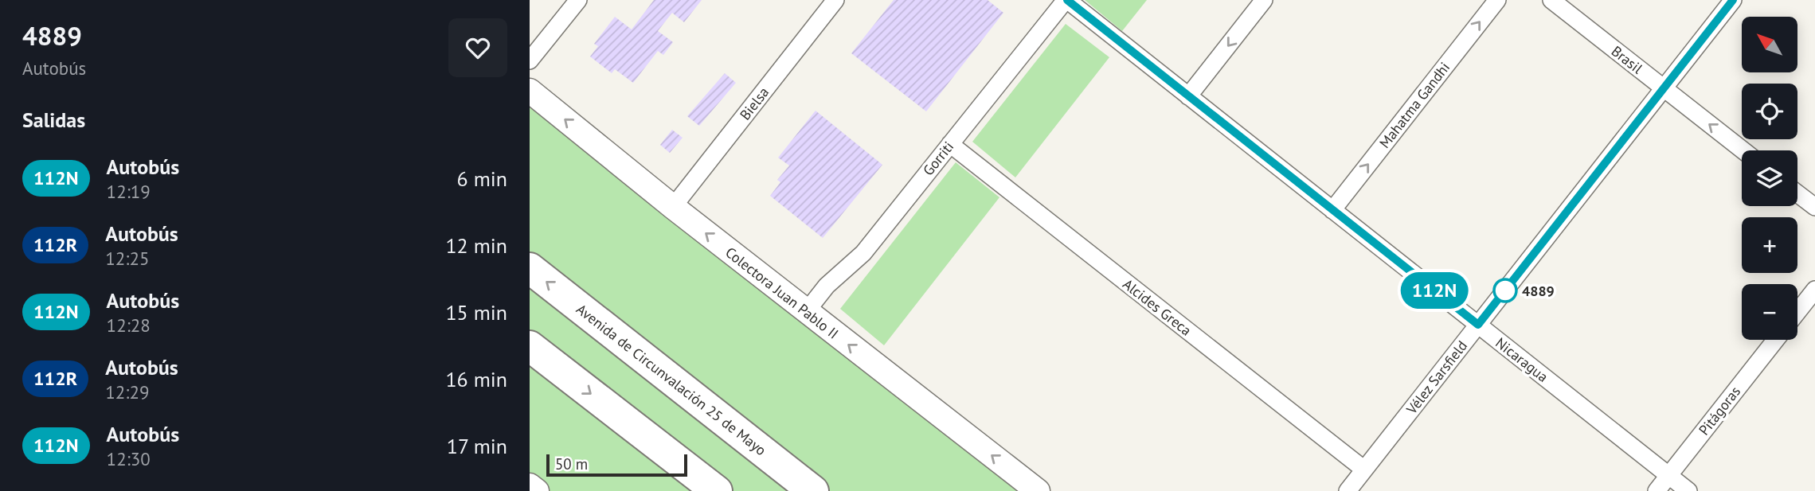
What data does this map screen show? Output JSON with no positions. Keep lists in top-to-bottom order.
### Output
{
  "streets": {
    "highway": ["Avenida de Circunvalación 25 de Mayo"],
    "main road": ["Colectora Juan Pablo II"],
    "street": [
      "Brasil",
      "Bielsa",
      "Mahatma Gandhi",
      "Gorriti",
      "Alcides Greca",
      "Nicaragua",
      "Vélez Sarsfield",
      "Pitágoras"
    ]
  },
  "crossings": [
    ["Brasil", "Vélez Sarsfield"],
    ["Bielsa", "Colectora Juan Pablo II"],
    ["Mahatma Gandhi", "Nicaragua"],
    ["Gorriti", "Colectora Juan Pablo II"],
    ["Gorriti", "Alcides Greca"],
    ["Gorriti", "Nicaragua"],
    ["Alcides Greca", "Vélez Sarsfield"],
    ["Nicaragua", "Vélez Sarsfield"],
    ["Nicaragua", "Pitágoras"]
  ],
  "one_way": ["Brasil", "Mahatma Gandhi", "Colectora Juan Pablo II"],
  "places": ["4889"],
  "lines": ["bus line 112N"],
  "scale_bar": "50 m",
  "north": "top left",
  "page": {
    "heading": [
      ["4889", "Autobús"],
      "Salidas"
    ],
    "on_map": "112N",
    "map_buttons": ["+", "−"],
    "list": [
      {
        "mark": "112N",
        "name": "Autobús",
        "note": "12:19",
        "value": "6 min"
      },
      {
        "mark": "112R",
        "name": "Autobús",
        "note": "12:25",
        "value": "12 min"
      },
      {
        "mark": "112N",
        "name": "Autobús",
        "note": "12:28",
        "value": "15 min"
      },
      {
        "mark": "112R",
        "name": "Autobús",
        "note": "12:29",
        "value": "16 min"
      },
      {
        "mark": "112N",
        "name": "Autobús",
        "note": "12:30",
        "value": "17 min"
      }
    ],
    "scale": "50 m"
  }
}
